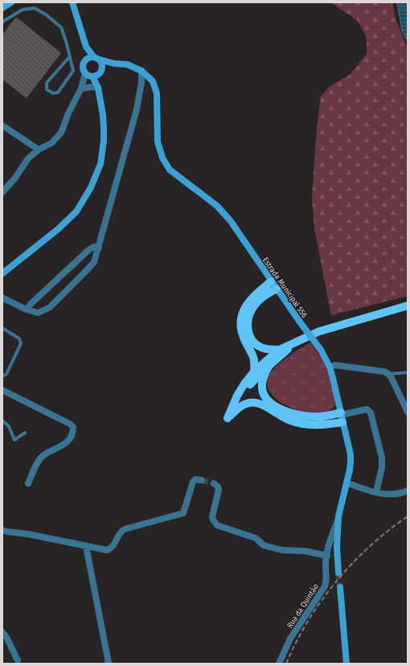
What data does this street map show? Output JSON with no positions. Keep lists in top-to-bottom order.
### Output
{
  "streets": {
    "main road": ["Estrada Municipal 556"],
    "street": ["Rua da Quintão"]
  },
  "crossings": [
    ["Estrada Municipal 556", "Rua da Quintão"]
  ]
}
